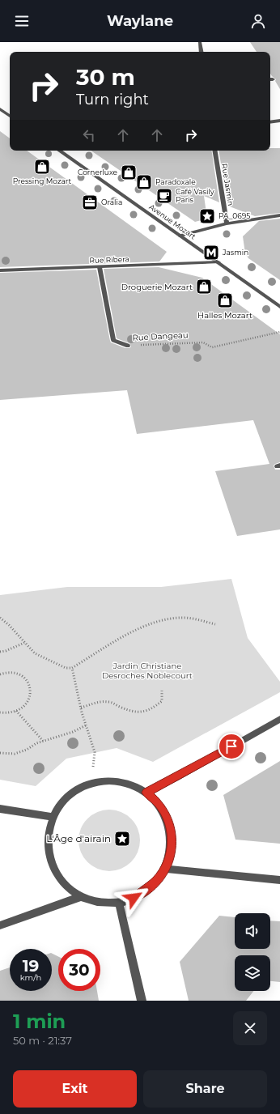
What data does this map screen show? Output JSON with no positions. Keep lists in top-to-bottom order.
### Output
{
  "streets": {
    "street": [
      "Rue Jasmin",
      "Avenue Mozart",
      "Rue Ribera",
      "Rue Dangeau"
    ]
  },
  "crossings": [
    ["Avenue Mozart", "Rue Ribera"],
    ["Rue Ribera", "Rue Dangeau"]
  ],
  "parks": ["Jardin Christiane Desroches Noblecourt"],
  "places": {
    "shop": [
      "Pressing Mozart",
      "Cornerluxe",
      "Paradoxale",
      "Droguerie Mozart",
      "Halles Mozart"
    ],
    "cafe": ["Café Vasily Paris"],
    "office": ["Oralia"],
    "place": ["PA_0695", "L'Âge d'airain"],
    "metro station": ["Jasmin"]
  },
  "page": {
    "header": "Waylane",
    "turn": ["30 m", "Turn right"],
    "speed": "19 km/h",
    "limit": "30",
    "heading": ["1 min", "50 m · 21:37"],
    "buttons": ["Exit", "Share"]
  }
}
